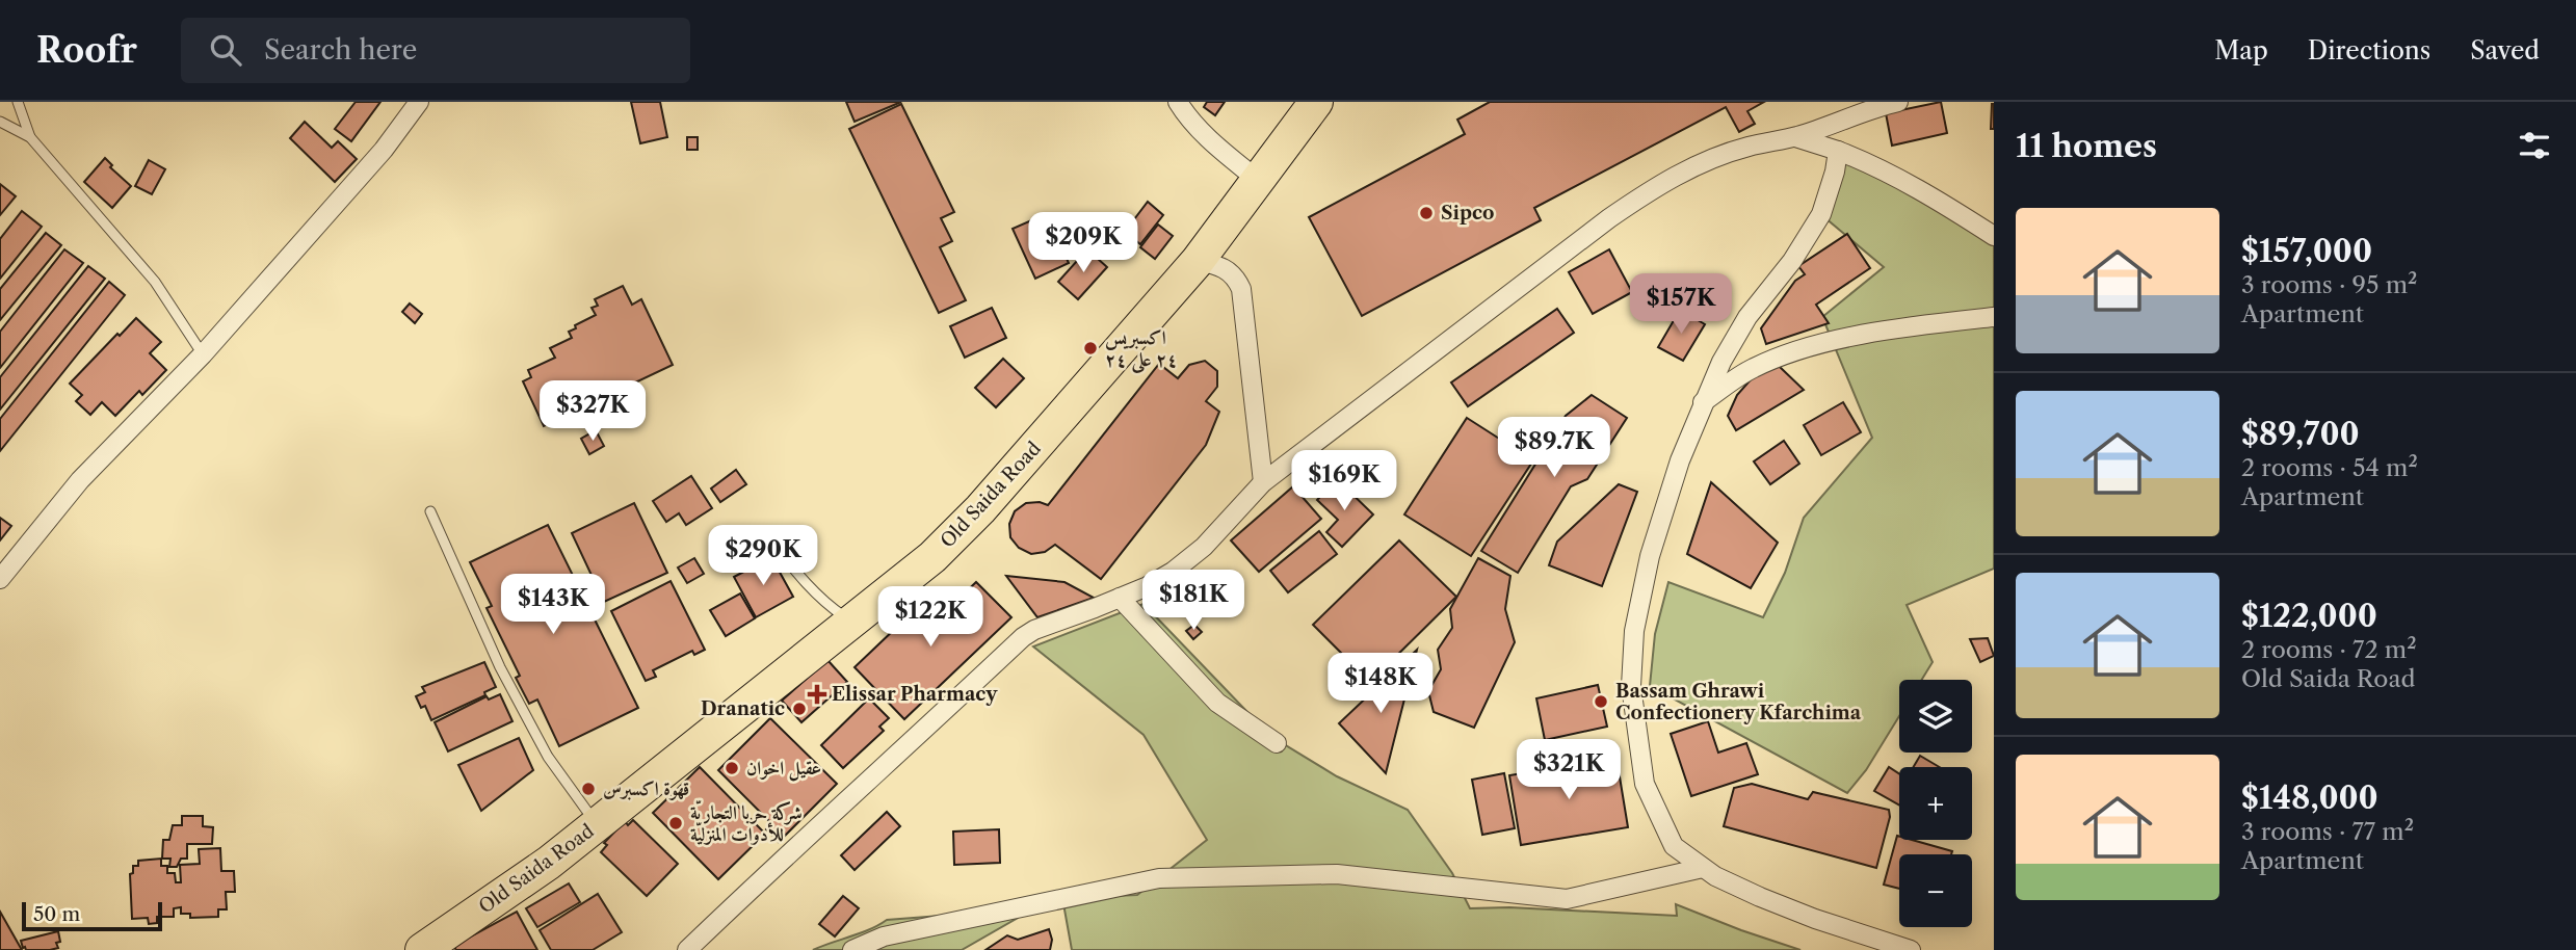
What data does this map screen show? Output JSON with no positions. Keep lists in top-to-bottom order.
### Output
{
  "streets": {
    "highway": ["Old Saida Road"]
  },
  "places": {
    "other": [
      "Sipco",
      "اكسبريس ٢٤ على ٢٤",
      "Bassam Ghrawi Confectionery Kfarchima",
      "Dranatic",
      "عقيل اخوان",
      "قهوة اكسبرس",
      "شركة حربا التجاريّة للأدوات المنزليّة"
    ],
    "health": ["Elissar Pharmacy"]
  },
  "scale_bar": "50 m",
  "page": {
    "header": "Roofr",
    "search": "Search here",
    "nav": ["Map", "Directions", "Saved"],
    "heading": "11 homes",
    "list": [
      {
        "name": "$157,000",
        "note": "3 rooms · 95 m² · Apartment"
      },
      {
        "name": "$89,700",
        "note": "2 rooms · 54 m² · Apartment"
      },
      {
        "name": "$122,000",
        "note": "2 rooms · 72 m² · Old Saida Road"
      },
      {
        "name": "$148,000",
        "note": "3 rooms · 77 m² · Apartment"
      }
    ],
    "price": [
      "$209K",
      "$157K",
      "$327K",
      "$89.7K",
      "$169K",
      "$290K",
      "$181K",
      "$143K",
      "$122K",
      "$148K",
      "$321K"
    ],
    "map_buttons": ["+", "−"],
    "scale": "50 m"
  }
}
